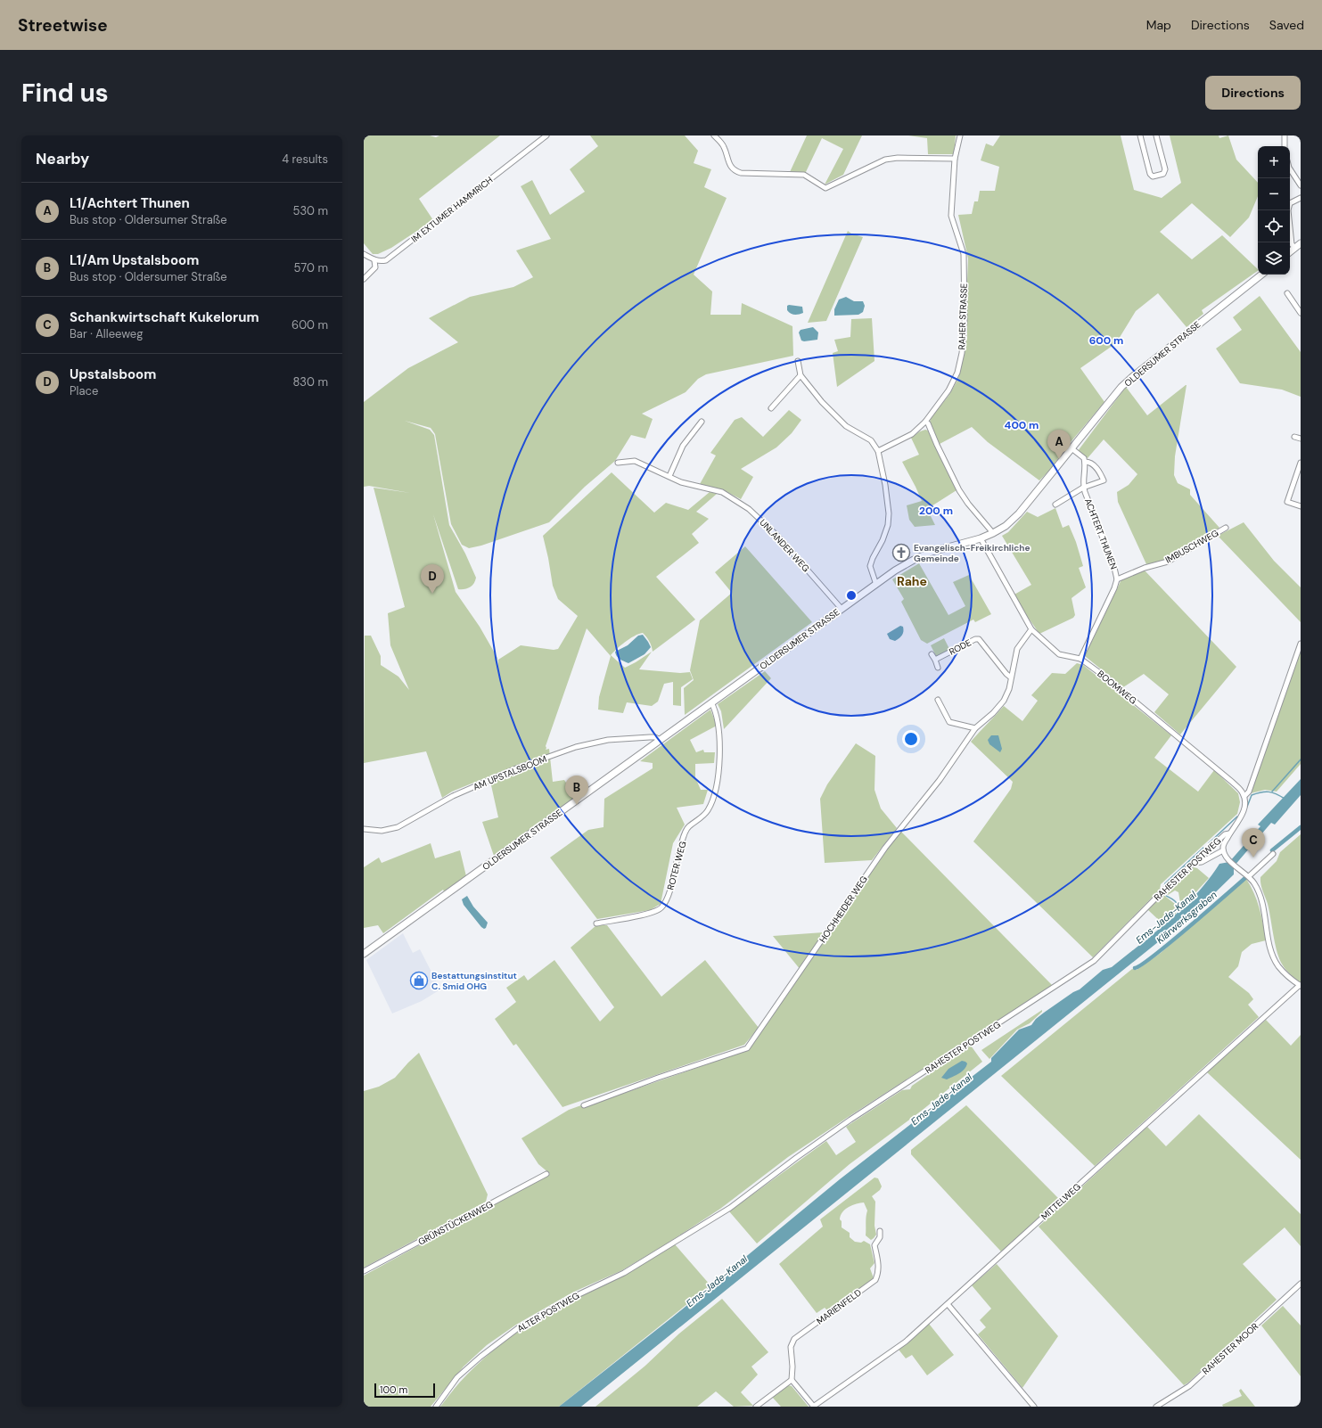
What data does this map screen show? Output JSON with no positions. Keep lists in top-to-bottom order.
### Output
{
  "streets": {
    "main road": ["OLDERSUMER STRASSE"],
    "street": [
      "IM EXTUMER HAMMRICH",
      "RAHER STRASSE",
      "ACHTERT THUNEN",
      "UNLANDER WEG",
      "IMBUSCHWEG",
      "RODE",
      "BOOMWEG",
      "AM UPSTALSBOOM",
      "ROTER WEG",
      "RAHESTER POSTWEG",
      "HOCHHEIDER WEG",
      "MITTELWEG",
      "GRÜNSTÜCKENWEG",
      "MARIENFELD",
      "ALTER POSTWEG",
      "RAHESTER MOOR"
    ]
  },
  "crossings": [
    ["OLDERSUMER STRASSE", "ACHTERT THUNEN"],
    ["OLDERSUMER STRASSE", "UNLANDER WEG"],
    ["OLDERSUMER STRASSE", "BOOMWEG"],
    ["OLDERSUMER STRASSE", "AM UPSTALSBOOM"],
    ["OLDERSUMER STRASSE", "ROTER WEG"],
    ["ACHTERT THUNEN", "IMBUSCHWEG"],
    ["ACHTERT THUNEN", "BOOMWEG"],
    ["RODE", "HOCHHEIDER WEG"],
    ["BOOMWEG", "HOCHHEIDER WEG"],
    ["RAHESTER POSTWEG", "ALTER POSTWEG"]
  ],
  "districts": ["Rahe"],
  "water": ["Ems-Jade-Kanal", "Klärwerksgraben"],
  "places": {
    "church": ["Evangelisch-Freikirchliche Gemeinde"],
    "shop": ["Bestattungsinstitut C. Smid OHG"]
  },
  "scale_bar": "100 m",
  "page": {
    "header": "Streetwise",
    "nav": ["Map", "Directions", "Saved"],
    "buttons": "Directions",
    "title": "Find us",
    "heading": ["Nearby", "4 results"],
    "map_buttons": ["+", "−"],
    "list": [
      {
        "mark": "A",
        "name": "L1/Achtert Thunen",
        "note": "Bus stop · Oldersumer Straße",
        "value": "530 m"
      },
      {
        "mark": "B",
        "name": "L1/Am Upstalsboom",
        "note": "Bus stop · Oldersumer Straße",
        "value": "570 m"
      },
      {
        "mark": "C",
        "name": "Schankwirtschaft Kukelorum",
        "note": "Bar · Alleeweg",
        "value": "600 m"
      },
      {
        "mark": "D",
        "name": "Upstalsboom",
        "note": "Place",
        "value": "830 m"
      }
    ],
    "pins": [
      "A",
      "D",
      "B",
      "C"
    ],
    "scale": "100 m"
  },
  "rings": ["600 m", "400 m", "200 m"]
}
